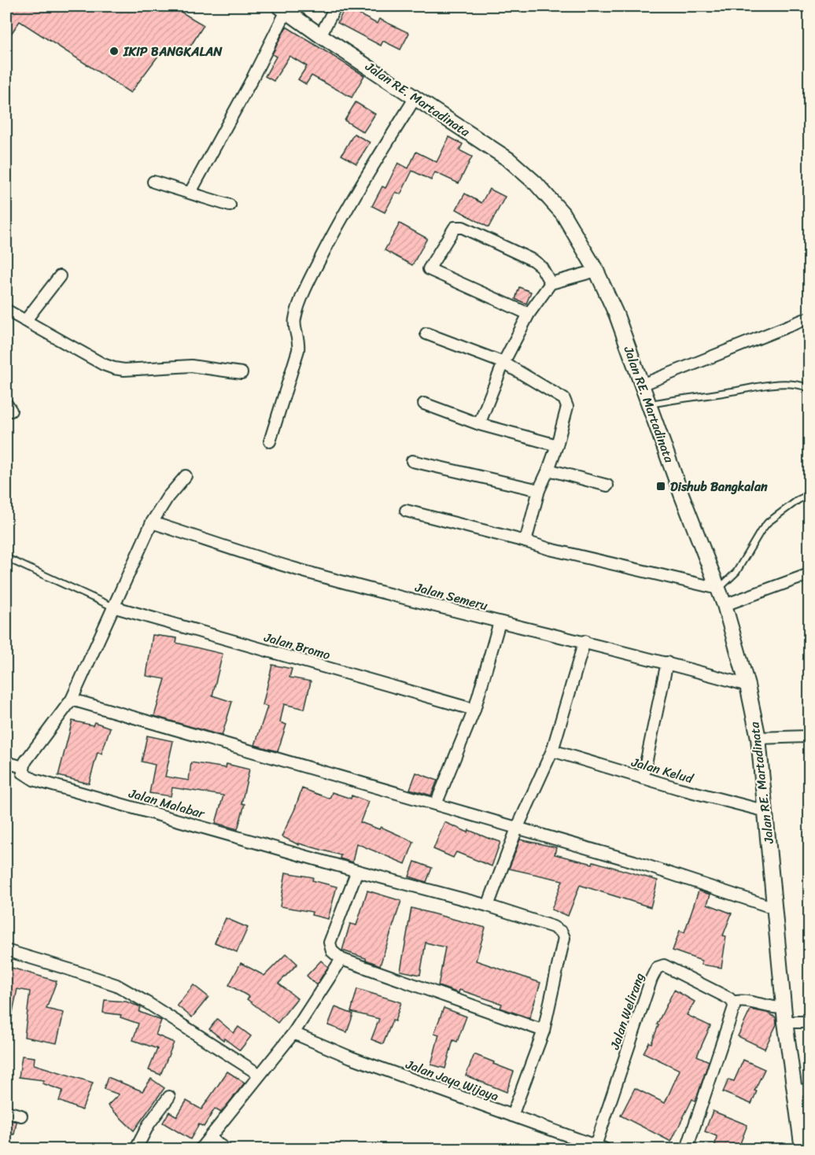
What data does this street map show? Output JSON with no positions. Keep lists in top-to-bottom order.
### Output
{
  "streets": {
    "main road": ["Jalan RE. Martadinata"],
    "street": [
      "Jalan Semeru",
      "Jalan Bromo",
      "Jalan Kelud",
      "Jalan Malabar",
      "Jalan Welirang",
      "Jalan Jaya Wijaya"
    ]
  },
  "crossings": [
    ["Jalan RE. Martadinata", "Jalan Semeru"],
    ["Jalan RE. Martadinata", "Jalan Kelud"],
    ["Jalan Welirang", "Jalan Jaya Wijaya"]
  ],
  "places": {
    "other": ["IKIP BANGKALAN"],
    "transit": ["Dishub Bangkalan"]
  }
}
